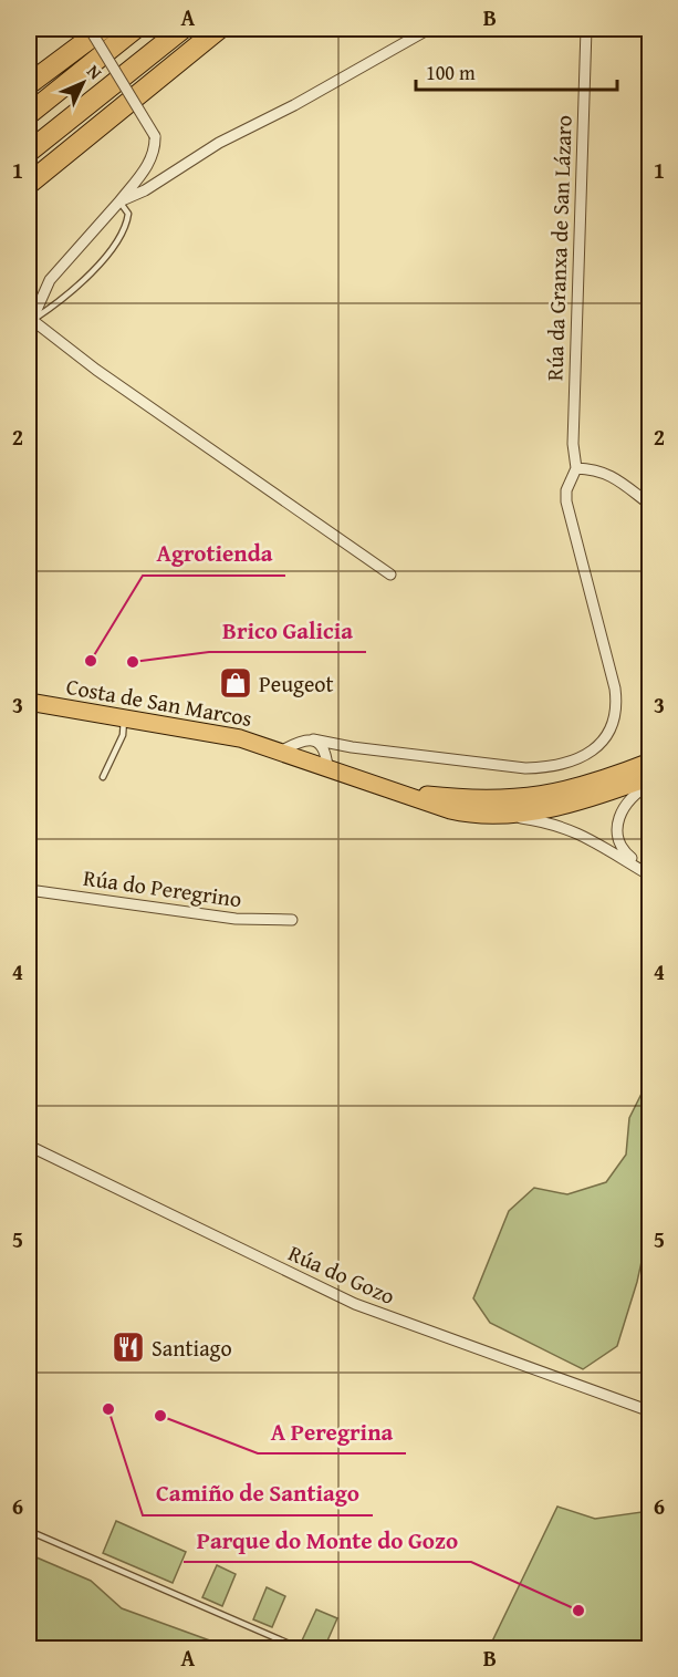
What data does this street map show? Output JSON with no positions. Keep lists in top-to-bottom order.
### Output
{
  "streets": {
    "main road": ["Costa de San Marcos"],
    "street": ["Rúa da Granxa de San Lázaro", "Rúa do Peregrino", "Rúa do Gozo"]
  },
  "places": {
    "other": [
      "Agrotienda",
      "Brico Galicia",
      "Camiño de Santiago",
      "A Peregrina",
      "Parque do Monte do Gozo"
    ],
    "shop": ["Peugeot"],
    "restaurant": ["Santiago"]
  },
  "scale_bar": "100 m",
  "north": "top right",
  "grid": {
    "columns": ["A", "B"],
    "rows": [
      "1",
      "2",
      "3",
      "4",
      "5",
      "6"
    ]
  }
}
